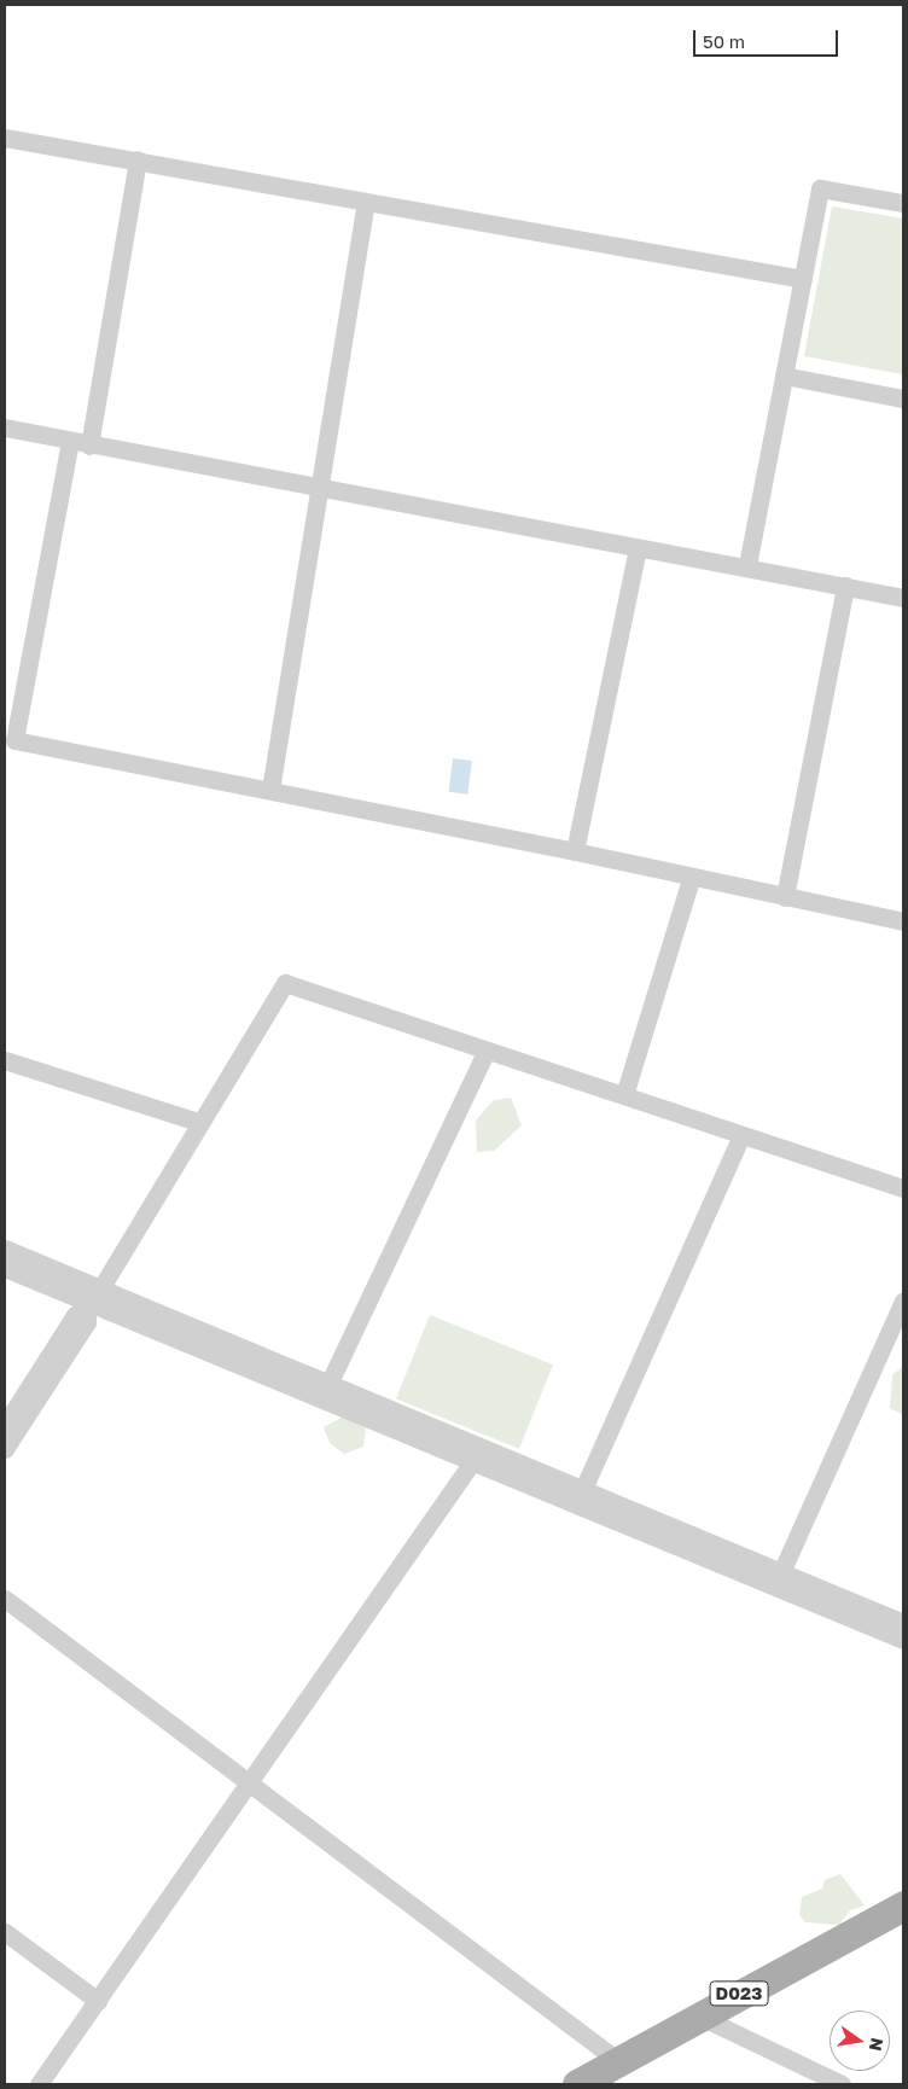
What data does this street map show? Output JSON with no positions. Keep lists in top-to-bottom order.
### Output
{
  "streets": {
    "main road": ["D023"]
  },
  "scale_bar": "50 m",
  "north": "right"
}
